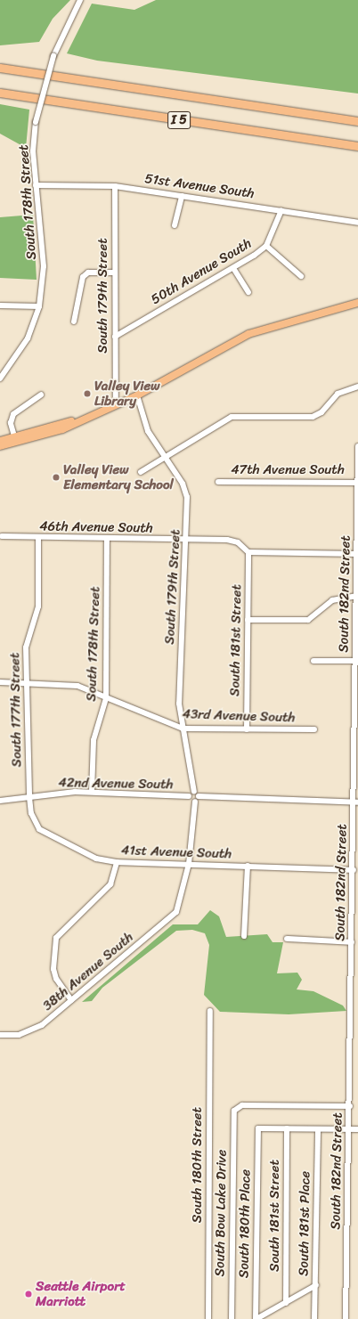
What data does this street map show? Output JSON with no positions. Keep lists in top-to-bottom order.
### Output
{
  "streets": {
    "highway": ["I 5"],
    "street": [
      "51st Avenue South",
      "South 178th Street",
      "50th Avenue South",
      "South 179th Street",
      "47th Avenue South",
      "46th Avenue South",
      "South 182nd Street",
      "South 181st Street",
      "South 177th Street",
      "43rd Avenue South",
      "42nd Avenue South",
      "41st Avenue South",
      "38th Avenue South",
      "South 180th Street",
      "South Bow Lake Drive",
      "South 180th Place",
      "South 181st Place"
    ]
  },
  "crossings": [
    ["51st Avenue South", "South 178th Street"],
    ["51st Avenue South", "50th Avenue South"],
    ["51st Avenue South", "South 179th Street"],
    ["South 178th Street", "46th Avenue South"],
    ["South 178th Street", "43rd Avenue South"],
    ["South 178th Street", "42nd Avenue South"],
    ["50th Avenue South", "South 179th Street"],
    ["South 179th Street", "46th Avenue South"],
    ["South 179th Street", "43rd Avenue South"],
    ["South 179th Street", "42nd Avenue South"],
    ["South 179th Street", "41st Avenue South"],
    ["South 179th Street", "38th Avenue South"],
    ["47th Avenue South", "South 182nd Street"],
    ["46th Avenue South", "South 181st Street"],
    ["46th Avenue South", "South 177th Street"],
    ["South 182nd Street", "41st Avenue South"],
    ["South 182nd Street", "South Bow Lake Drive"],
    ["South 181st Street", "43rd Avenue South"],
    ["South 181st Street", "South 180th Place"],
    ["South 177th Street", "43rd Avenue South"],
    ["South 177th Street", "42nd Avenue South"],
    ["South 177th Street", "41st Avenue South"],
    ["42nd Avenue South", "41st Avenue South"],
    ["South 180th Place", "South 181st Place"]
  ],
  "places": ["Valley View Library", "Valley View Elementary School", "Seattle Airport Marriott"]
}
